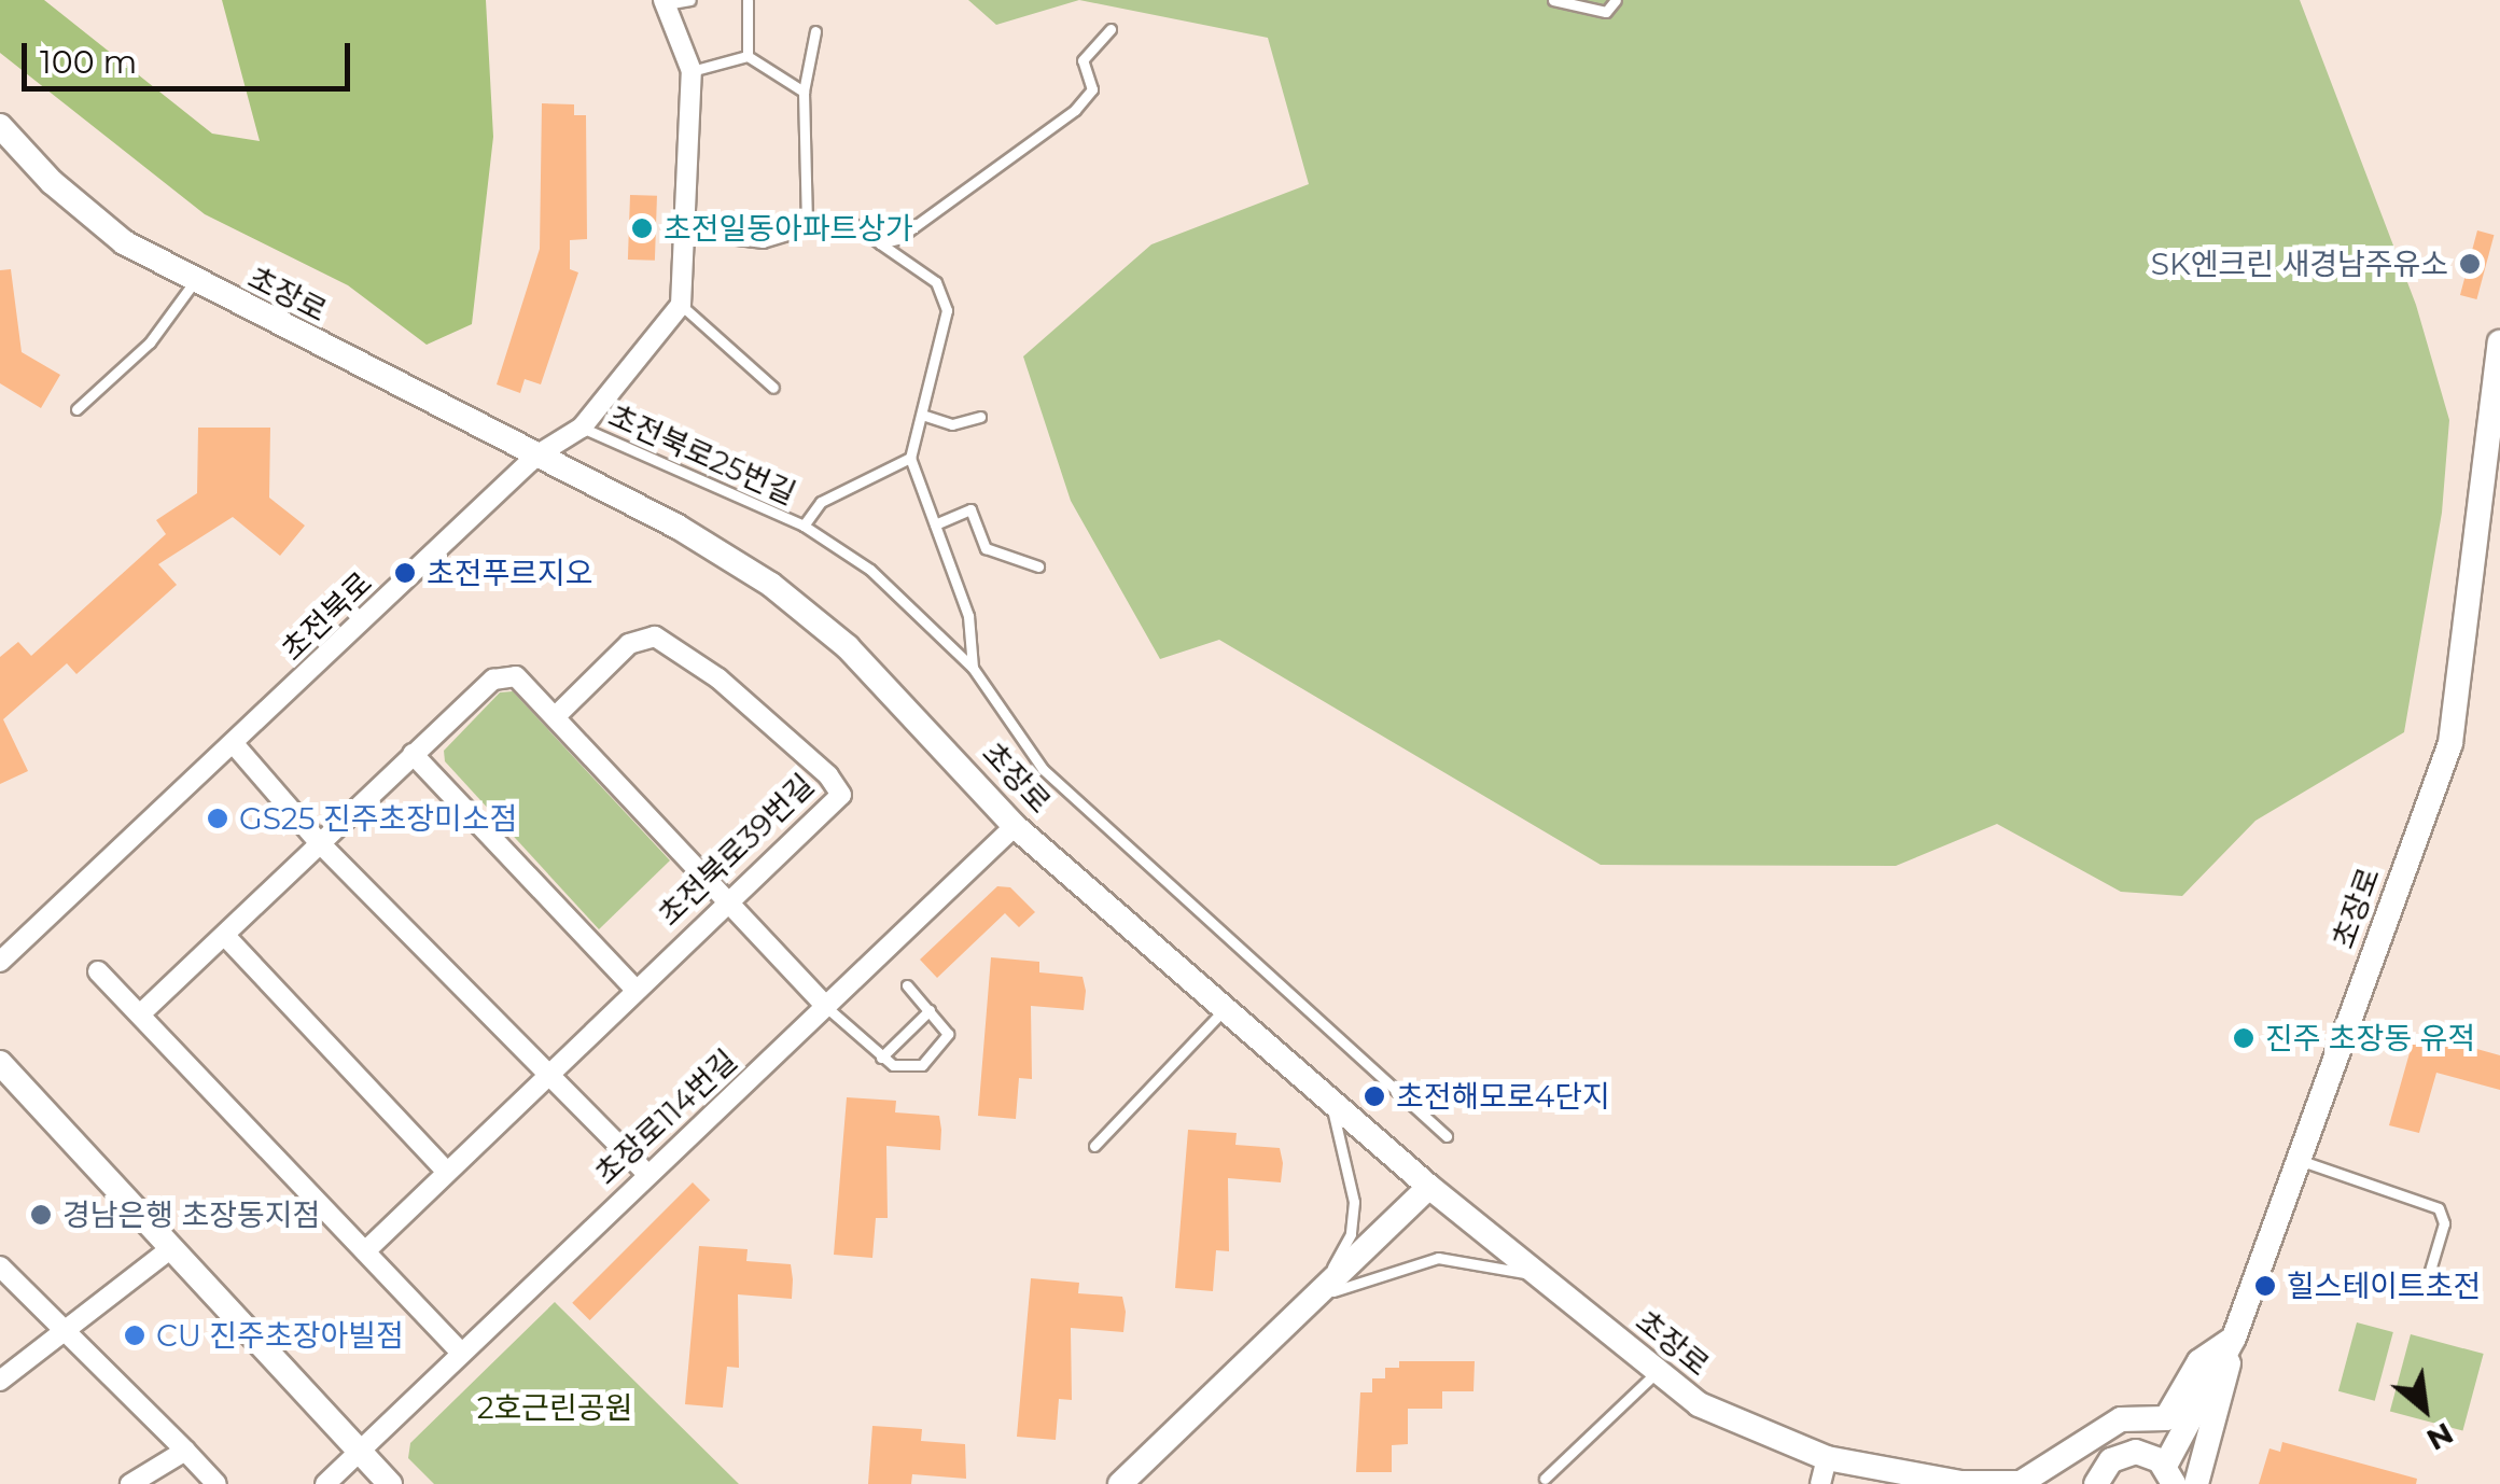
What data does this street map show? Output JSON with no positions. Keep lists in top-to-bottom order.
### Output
{
  "streets": {
    "street": [
      "초장로",
      "초전북로",
      "초전북로39번길",
      "초장로114번길"
    ],
    "lane": ["초전북로25번길"]
  },
  "crossings": [
    ["초장로", "초전북로"],
    ["초장로", "초장로114번길"],
    ["초전북로25번길", "초전북로"]
  ],
  "parks": ["2호근린공원"],
  "places": [
    "초전일동아파트상가",
    "SK엔크린 새경남주유소",
    "초전푸르지오",
    "GS25 진주초장미소점",
    "진주 초장동 유적",
    "초전해모로4단지",
    "경남은행 초장동지점",
    "힐스테이트초전",
    "CU 진주초장아빌점"
  ],
  "scale_bar": "100 m",
  "north": "bottom right"
}
